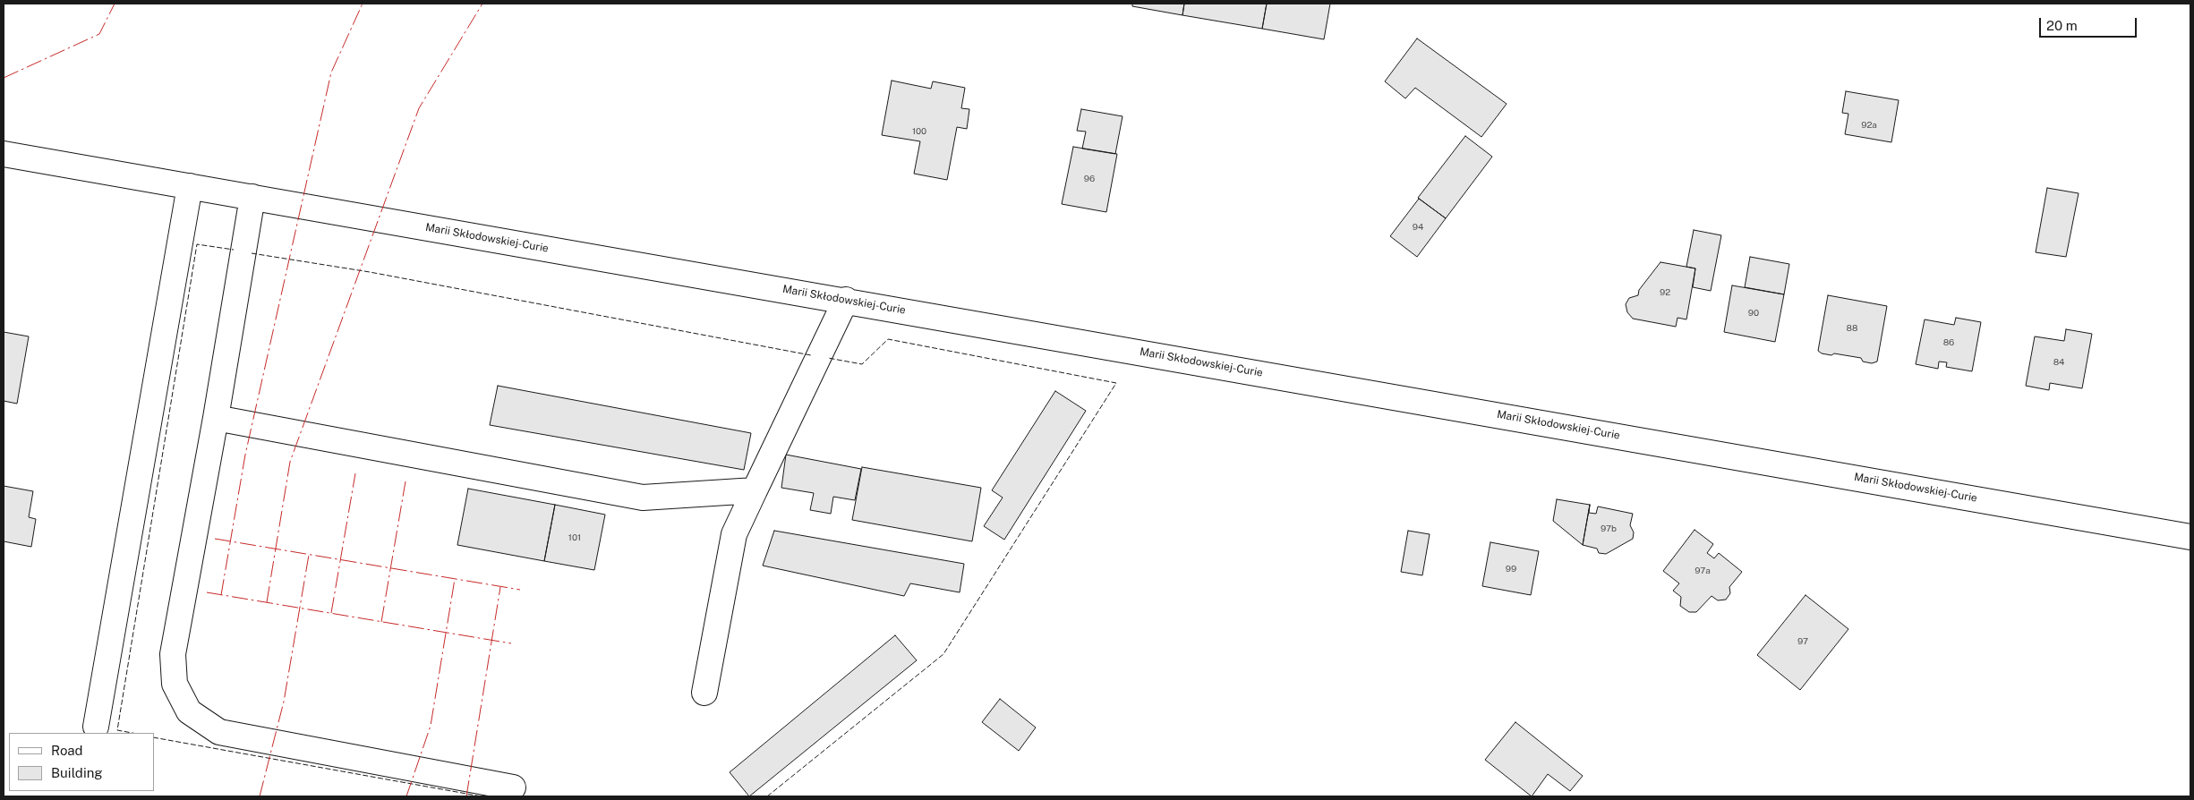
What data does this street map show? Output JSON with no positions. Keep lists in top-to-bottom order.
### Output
{
  "streets": {
    "street": ["Marii Skłodowskiej-Curie"]
  },
  "house_numbers": [
    "92a",
    "100",
    "96",
    "94",
    "92",
    "90",
    "88",
    "86",
    "84",
    "97b",
    "101",
    "99",
    "97a",
    "97"
  ],
  "legend": ["Road", "Building"],
  "scale_bar": "20 m"
}
